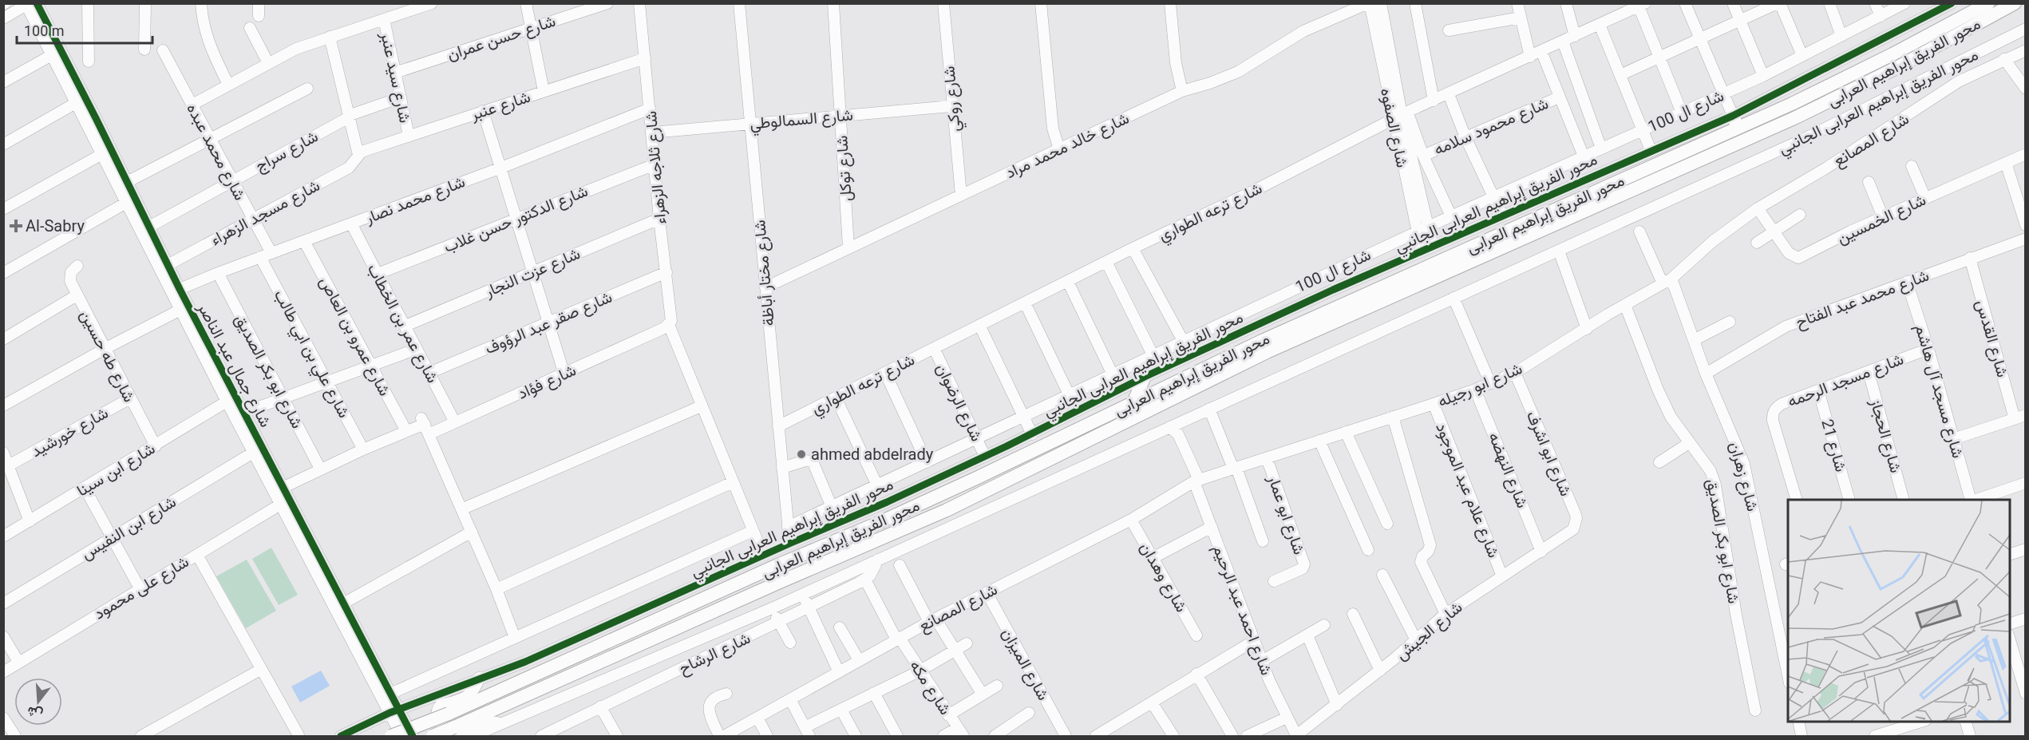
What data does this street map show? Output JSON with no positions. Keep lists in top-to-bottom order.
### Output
{
  "streets": {
    "main road": ["محور الفريق إبراهيم العرابى"],
    "street": [
      "شارع حسن عمران",
      "شارع سيد عنبر",
      "شارع روكي",
      "محور الفريق إبراهيم العرابى الجانبي",
      "شارع عنبر",
      "شارع ال 100",
      "شارع السمالوطي",
      "شارع محمود سلامه",
      "شارع الصفوه",
      "شارع المصانع",
      "شارع خالد محمد مراد",
      "شارع سراج",
      "شارع محمد عبده",
      "شارع ثلاجه الزهراء",
      "شارع توكل",
      "شارع محمد نصار",
      "شارع ترعه الطواري",
      "شارع مسجد الزهراء",
      "شارع الدكتور حسن غلاب",
      "شارع الخمسين",
      "شارع عزت النجار",
      "شارع مختار أباظة",
      "شارع محمد عبد الفتاح",
      "شارع صقر عبد الرؤوف",
      "شارع عمر بن الخطاب",
      "شارع عمرو بن العاص",
      "شارع القدس",
      "شارع علي بن ابي طالب",
      "شارع طه حسين",
      "شارع جمال عبد الناصر",
      "شارع ابو بكر الصديق",
      "شارع مسجد الرحمه",
      "شارع فؤاد",
      "شارع ابو رجيله",
      "شارع مسجد آل هاشم",
      "شارع الرضوان",
      "شارع خورشيد",
      "شارع الحجاز",
      "شارع 21",
      "شارع ابو اشرف",
      "شارع ابن سينا",
      "شارع النهضه",
      "شارع زهران",
      "شارع علام عبد الموجود",
      "شارع ابو عمار",
      "شارع ابن النفيس",
      "شارع وهدان",
      "شارع على محمود",
      "شارع احمد عبد الرحيم",
      "شارع الجيش",
      "شارع الرشاح",
      "شارع الميزان",
      "شارع مكه"
    ]
  },
  "crossings": [
    ["شارع حسن عمران", "شارع سيد عنبر"],
    ["محور الفريق إبراهيم العرابى", "محور الفريق إبراهيم العرابى الجانبي"],
    ["شارع سيد عنبر", "شارع عنبر"],
    ["شارع سيد عنبر", "شارع سراج"],
    ["شارع روكي", "شارع السمالوطي"],
    ["شارع روكي", "شارع خالد محمد مراد"],
    ["محور الفريق إبراهيم العرابى الجانبي", "شارع الصفوه"],
    ["محور الفريق إبراهيم العرابى الجانبي", "شارع مختار أباظة"],
    ["محور الفريق إبراهيم العرابى الجانبي", "شارع جمال عبد الناصر"],
    ["محور الفريق إبراهيم العرابى الجانبي", "شارع الرضوان"],
    ["محور الفريق إبراهيم العرابى الجانبي", "شارع احمد عبد الرحيم"],
    ["شارع عنبر", "شارع ثلاجه الزهراء"],
    ["شارع عنبر", "شارع مسجد الزهراء"],
    ["شارع ال 100", "شارع الصفوه"],
    ["شارع ال 100", "شارع مختار أباظة"],
    ["شارع ال 100", "شارع الرضوان"],
    ["شارع السمالوطي", "شارع ثلاجه الزهراء"],
    ["شارع السمالوطي", "شارع توكل"],
    ["شارع السمالوطي", "شارع مختار أباظة"],
    ["شارع الصفوه", "شارع خالد محمد مراد"],
    ["شارع الصفوه", "شارع ترعه الطواري"],
    ["شارع المصانع", "شارع الخمسين"],
    ["شارع المصانع", "شارع ابو رجيله"],
    ["شارع المصانع", "شارع وهدان"],
    ["شارع المصانع", "شارع احمد عبد الرحيم"],
    ["شارع المصانع", "شارع الميزان"],
    ["شارع المصانع", "شارع مكه"],
    ["شارع خالد محمد مراد", "شارع توكل"],
    ["شارع خالد محمد مراد", "شارع مختار أباظة"],
    ["شارع سراج", "شارع محمد عبده"],
    ["شارع سراج", "شارع جمال عبد الناصر"],
    ["شارع محمد عبده", "شارع محمد نصار"],
    ["شارع محمد عبده", "شارع مسجد الزهراء"],
    ["شارع ثلاجه الزهراء", "شارع محمد نصار"],
    ["شارع ثلاجه الزهراء", "شارع الدكتور حسن غلاب"],
    ["شارع ثلاجه الزهراء", "شارع عزت النجار"],
    ["شارع ثلاجه الزهراء", "شارع صقر عبد الرؤوف"],
    ["شارع ثلاجه الزهراء", "شارع فؤاد"],
    ["شارع محمد نصار", "شارع عمر بن الخطاب"],
    ["شارع محمد نصار", "شارع عمرو بن العاص"],
    ["شارع محمد نصار", "شارع علي بن ابي طالب"],
    ["شارع محمد نصار", "شارع جمال عبد الناصر"],
    ["شارع محمد نصار", "شارع ابو بكر الصديق"],
    ["شارع ترعه الطواري", "شارع مختار أباظة"],
    ["شارع ترعه الطواري", "شارع الرضوان"],
    ["شارع مسجد الزهراء", "شارع جمال عبد الناصر"],
    ["شارع الدكتور حسن غلاب", "شارع عمر بن الخطاب"],
    ["شارع الخمسين", "شارع ابو رجيله"],
    ["شارع عزت النجار", "شارع عمر بن الخطاب"],
    ["شارع محمد عبد الفتاح", "شارع القدس"],
    ["شارع محمد عبد الفتاح", "شارع مسجد آل هاشم"],
    ["شارع محمد عبد الفتاح", "شارع زهران"],
    ["شارع صقر عبد الرؤوف", "شارع عمر بن الخطاب"],
    ["شارع عمر بن الخطاب", "شارع فؤاد"],
    ["شارع عمرو بن العاص", "شارع فؤاد"],
    ["شارع علي بن ابي طالب", "شارع فؤاد"],
    ["شارع طه حسين", "شارع خورشيد"],
    ["شارع طه حسين", "شارع ابن سينا"],
    ["شارع جمال عبد الناصر", "شارع فؤاد"],
    ["شارع جمال عبد الناصر", "شارع ابن سينا"],
    ["شارع جمال عبد الناصر", "شارع ابن النفيس"],
    ["شارع جمال عبد الناصر", "شارع على محمود"],
    ["شارع ابو بكر الصديق", "شارع فؤاد"],
    ["شارع ابو بكر الصديق", "شارع ابو رجيله"],
    ["شارع مسجد الرحمه", "شارع مسجد آل هاشم"],
    ["شارع مسجد الرحمه", "شارع الحجاز"],
    ["شارع مسجد الرحمه", "شارع 21"],
    ["شارع ابو رجيله", "شارع ابو اشرف"],
    ["شارع ابو رجيله", "شارع النهضه"],
    ["شارع ابو رجيله", "شارع زهران"],
    ["شارع ابو رجيله", "شارع علام عبد الموجود"],
    ["شارع ابو رجيله", "شارع ابو عمار"],
    ["شارع ابو رجيله", "شارع احمد عبد الرحيم"],
    ["شارع ابو اشرف", "شارع الجيش"],
    ["شارع النهضه", "شارع الجيش"],
    ["شارع علام عبد الموجود", "شارع الجيش"],
    ["شارع احمد عبد الرحيم", "شارع الجيش"],
    ["شارع الرشاح", "شارع مكه"]
  ],
  "places": {
    "health": ["Al-Sabry"],
    "other": ["ahmed abdelrady"]
  },
  "scale_bar": "100 m",
  "north": "bottom"
}
